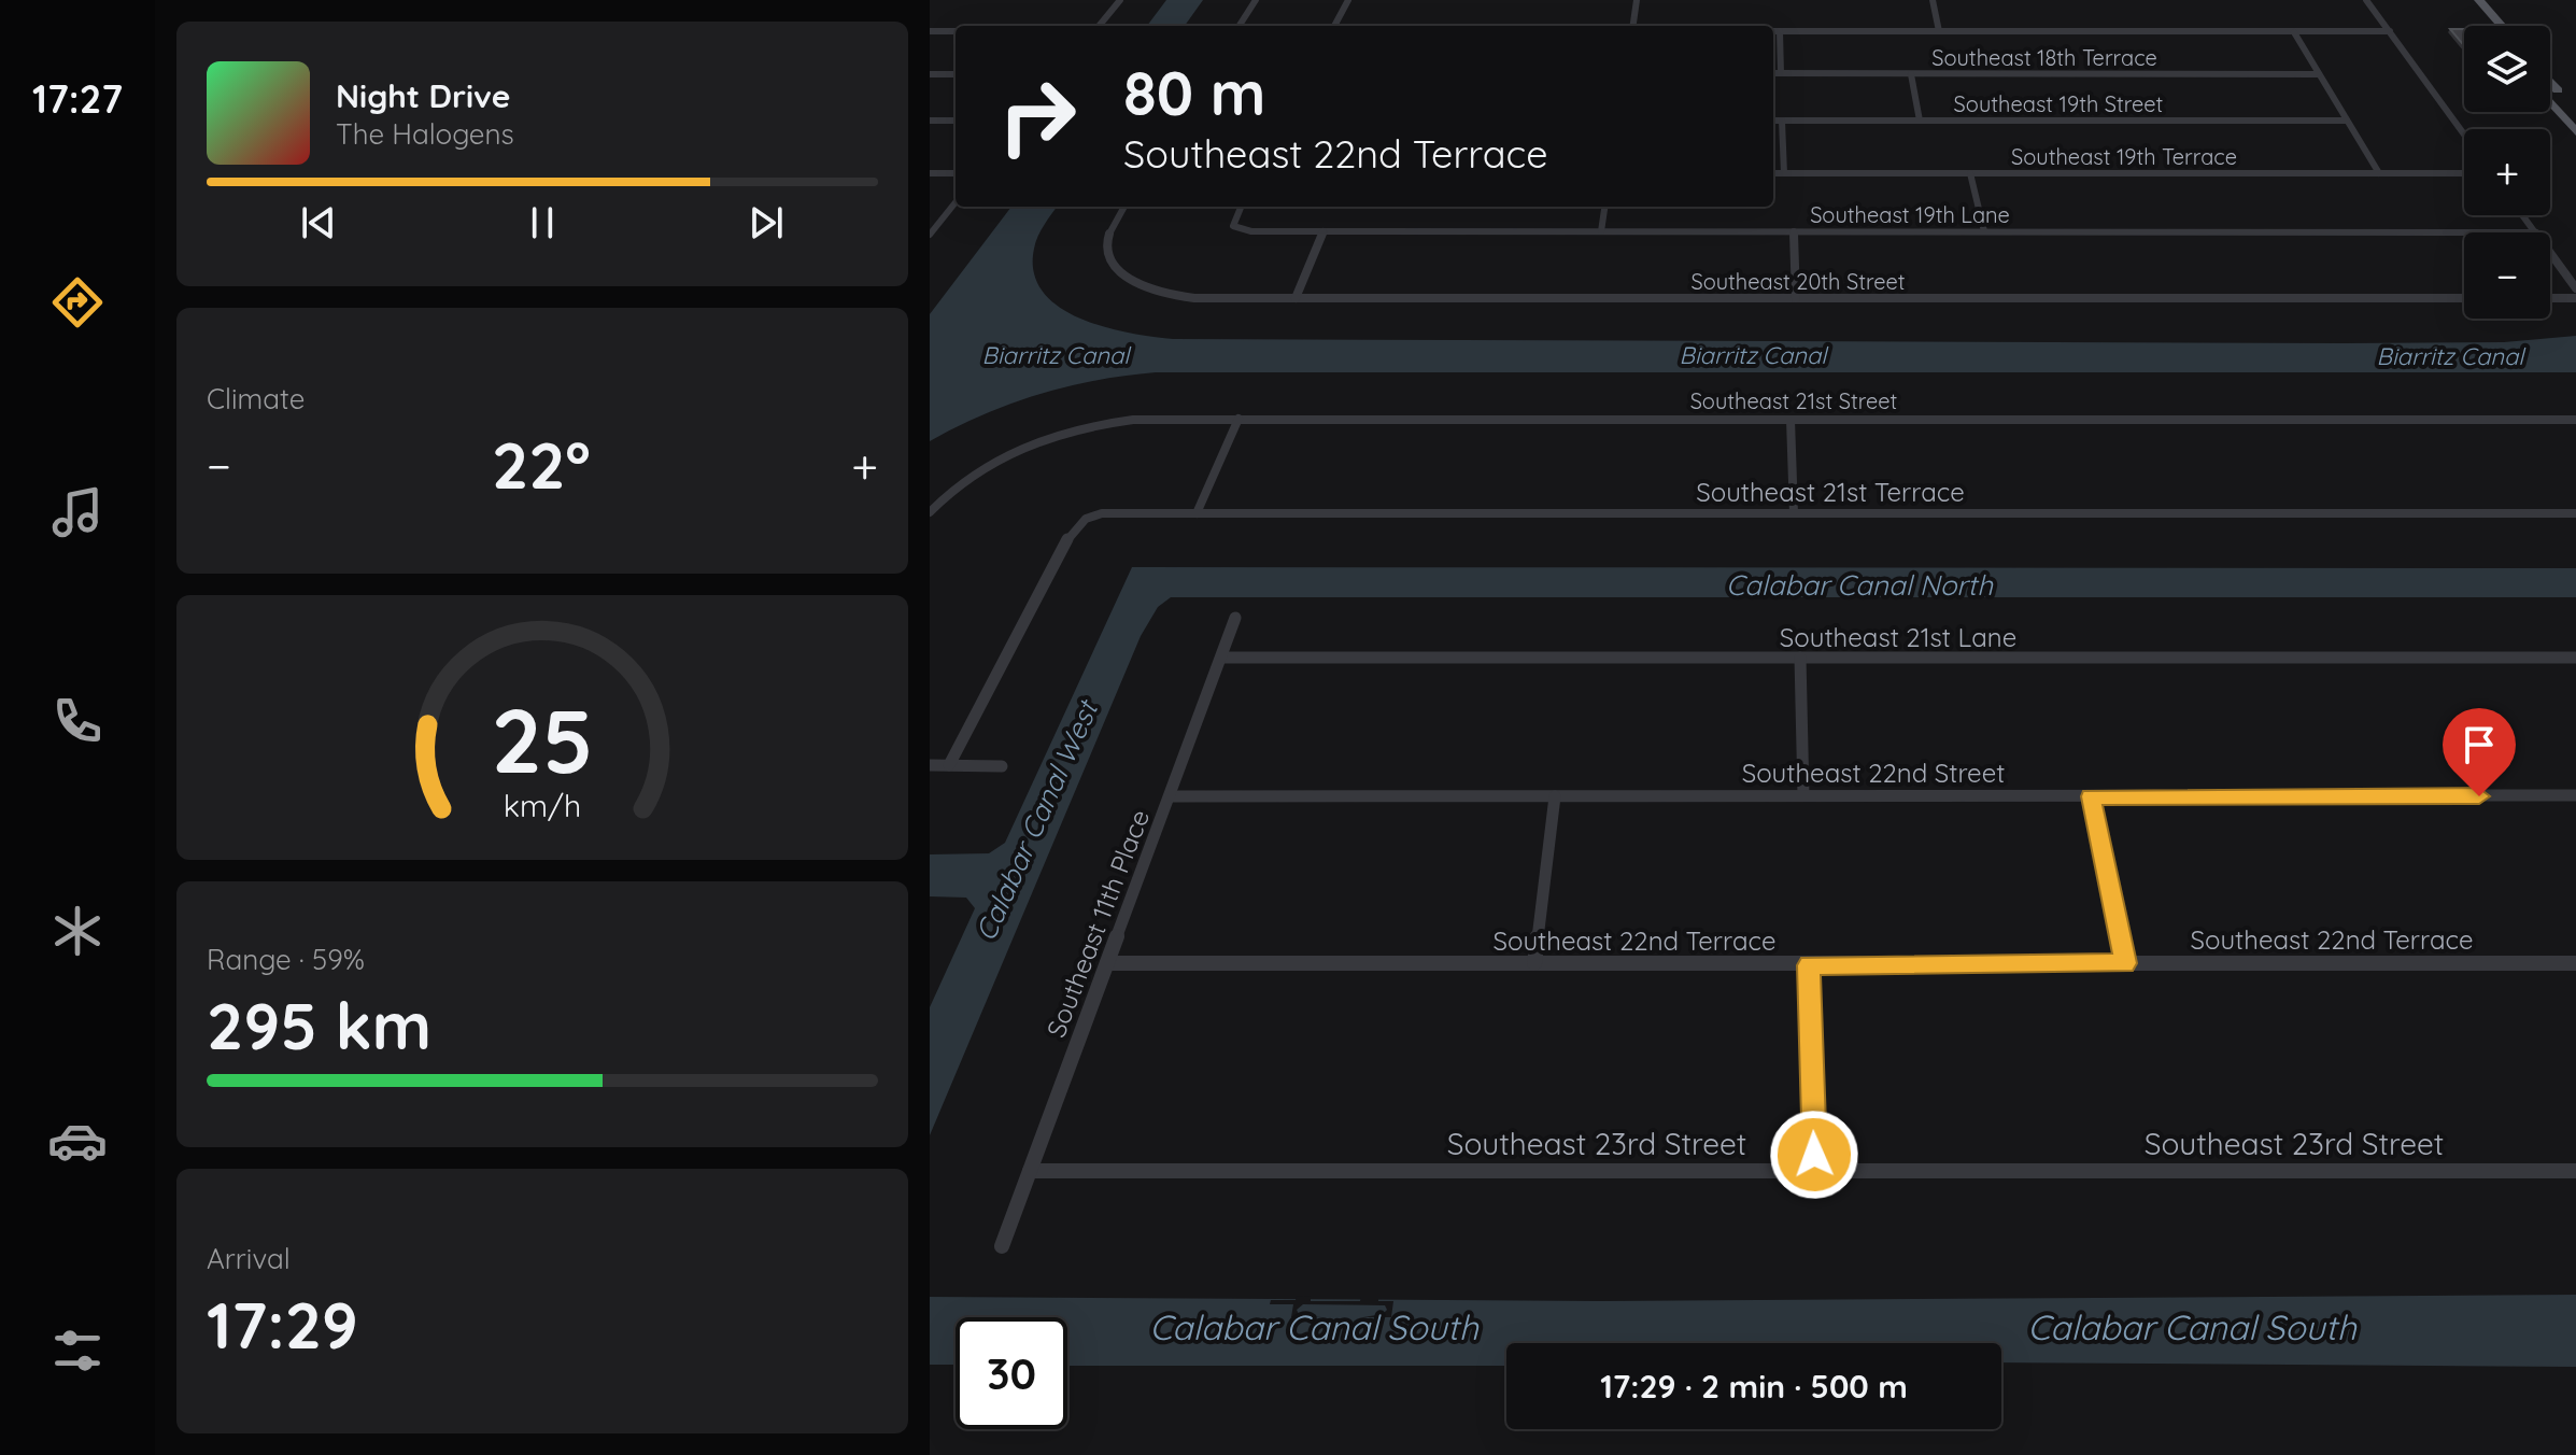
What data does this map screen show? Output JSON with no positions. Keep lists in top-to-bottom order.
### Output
{
  "streets": {
    "street": [
      "Southeast 18th Terrace",
      "Southeast 19th Street",
      "Southeast 19th Terrace",
      "Southeast 19th Lane",
      "Southeast 20th Street",
      "Southeast 21st Street",
      "Southeast 21st Terrace",
      "Southeast 21st Lane",
      "Southeast 22nd Street",
      "Southeast 11th Place",
      "Southeast 22nd Terrace",
      "Southeast 23rd Street"
    ]
  },
  "crossings": [
    ["Southeast 21st Lane", "Southeast 11th Place"],
    ["Southeast 22nd Street", "Southeast 11th Place"],
    ["Southeast 11th Place", "Southeast 22nd Terrace"],
    ["Southeast 11th Place", "Southeast 23rd Street"]
  ],
  "water": [
    "Biarritz Canal",
    "Calabar Canal North",
    "Calabar Canal West",
    "Calabar Canal South"
  ],
  "page": {
    "tabs": "17:27",
    "map_buttons": ["+", "−"],
    "turn": ["80 m", "Southeast 22nd Terrace"],
    "song": ["Night Drive", "The Halogens"],
    "tile": [
      "Climate",
      ["Range · 59%", "295 km"],
      ["Arrival", "17:29"]
    ],
    "heat": ["−", "22°", "+"],
    "limit": "30",
    "trip": "17:29 · 2 min · 500 m",
    "gauge": ["25", "km/h"]
  }
}
